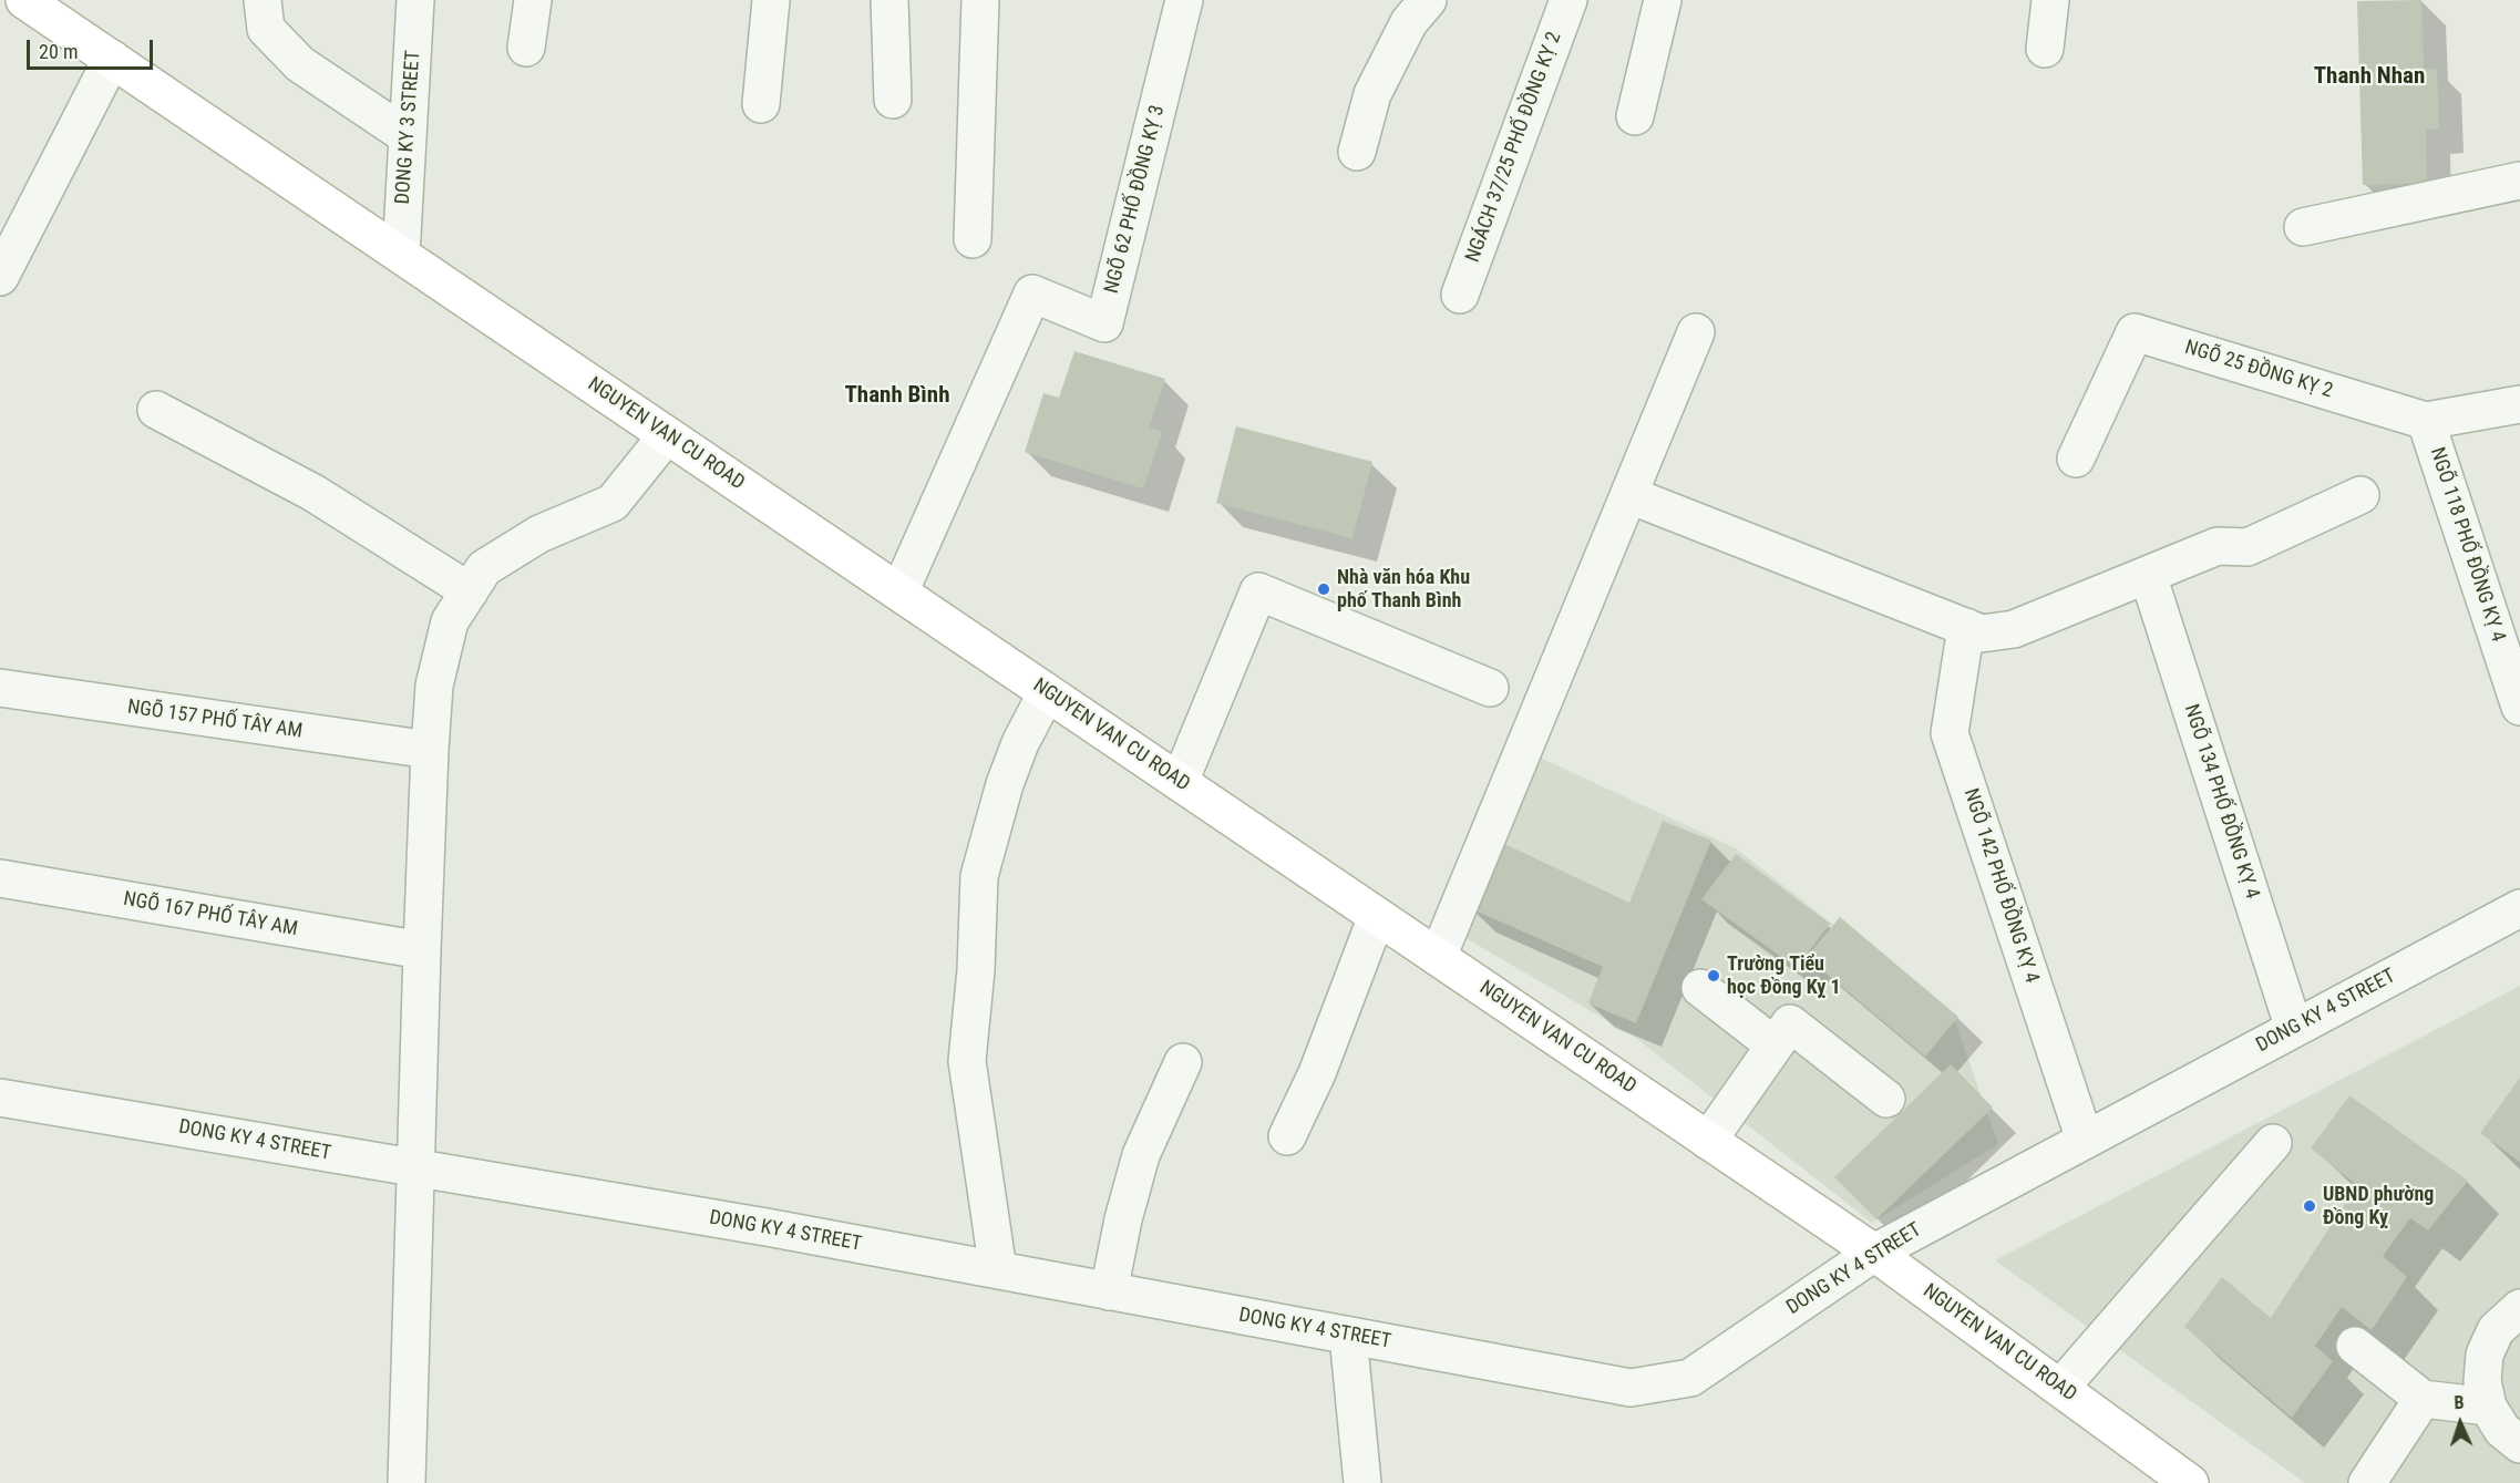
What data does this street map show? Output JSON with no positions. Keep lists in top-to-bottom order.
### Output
{
  "streets": {
    "main road": ["NGUYEN VAN CU ROAD"],
    "street": [
      "DONG KY 3 STREET",
      "NGÁCH 37/25 PHỐ ĐỒNG KỴ 2",
      "NGÕ 62 PHỐ ĐỒNG KỴ 3",
      "NGÕ 25 ĐỒNG KỴ 2",
      "NGÕ 118 PHỐ ĐỒNG KỴ 4",
      "NGÕ 157 PHỐ TÂY AM",
      "NGÕ 134 PHỐ ĐỒNG KỴ 4",
      "NGÕ 142 PHỐ ĐỒNG KỴ 4",
      "NGÕ 167 PHỐ TÂY AM",
      "DONG KY 4 STREET"
    ]
  },
  "crossings": [
    ["DONG KY 3 STREET", "NGUYEN VAN CU ROAD"],
    ["NGÕ 62 PHỐ ĐỒNG KỴ 3", "NGUYEN VAN CU ROAD"],
    ["NGÕ 25 ĐỒNG KỴ 2", "NGÕ 118 PHỐ ĐỒNG KỴ 4"],
    ["NGUYEN VAN CU ROAD", "DONG KY 4 STREET"],
    ["NGÕ 134 PHỐ ĐỒNG KỴ 4", "DONG KY 4 STREET"],
    ["NGÕ 142 PHỐ ĐỒNG KỴ 4", "DONG KY 4 STREET"]
  ],
  "districts": ["Thanh Nhan", "Thanh Bình"],
  "places": ["Nhà văn hóa Khu phố Thanh Bình", "Trường Tiểu học Đồng Kỵ 1", "UBND phường Đồng Kỵ"],
  "scale_bar": "20 m",
  "north": "top"
}
